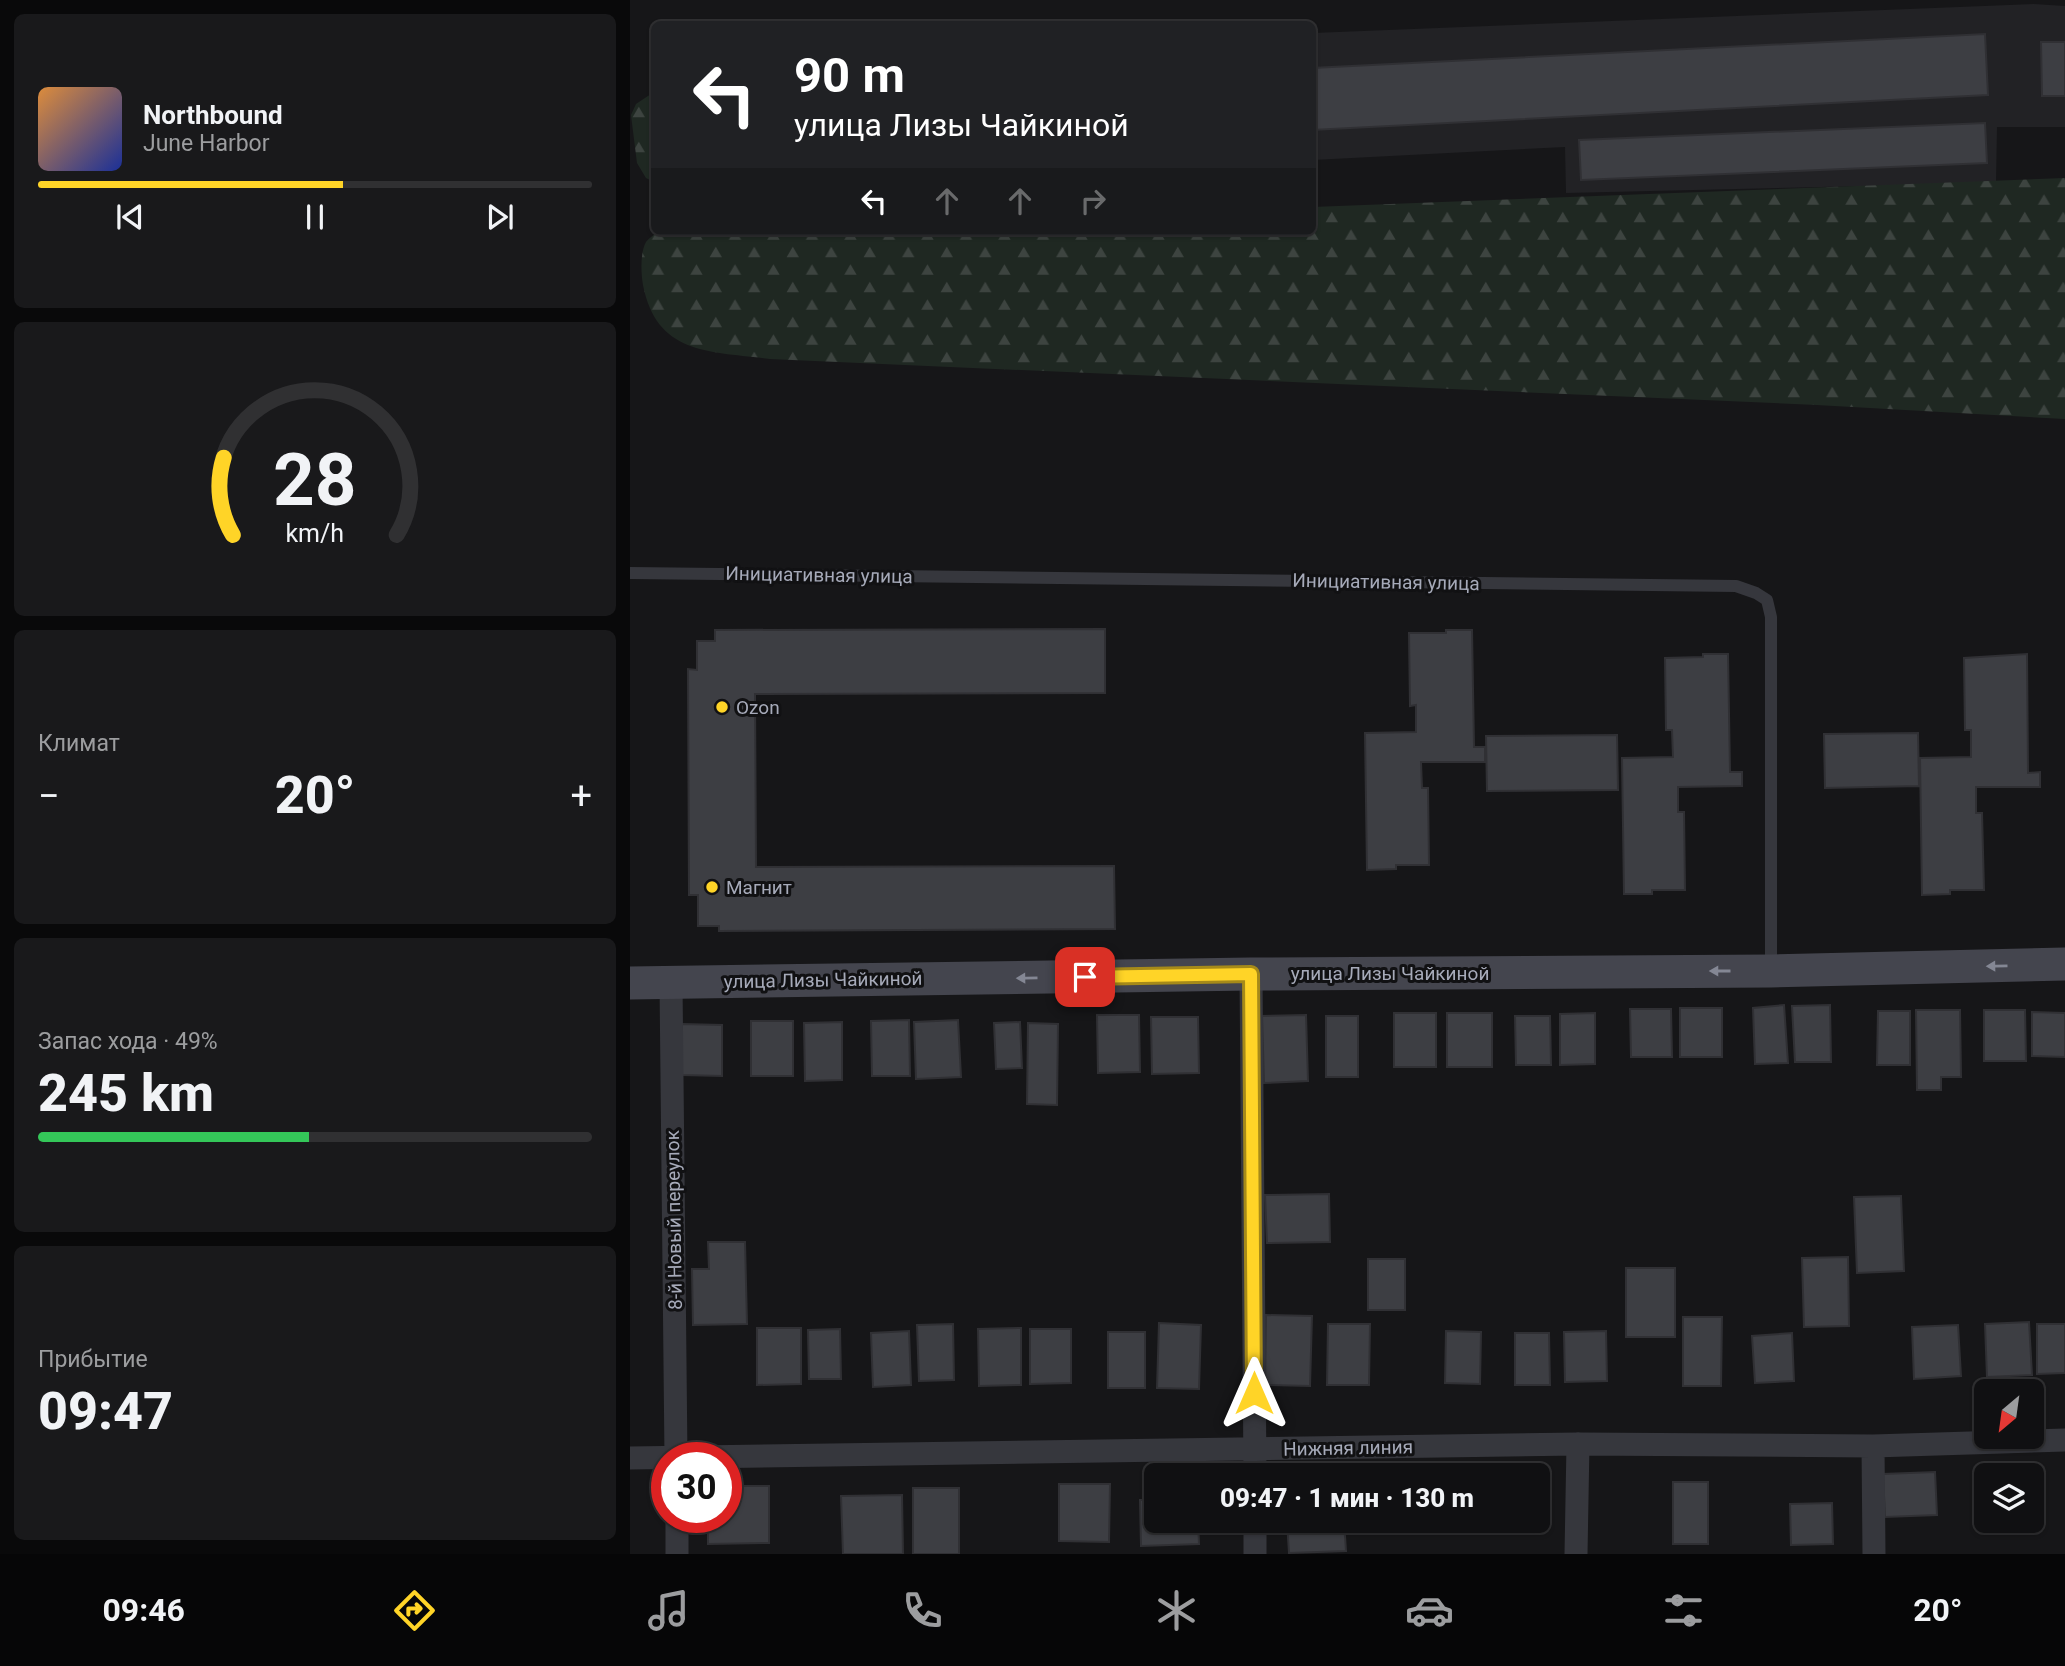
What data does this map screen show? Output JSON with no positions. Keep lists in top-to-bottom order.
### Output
{
  "streets": {
    "main road": ["улица Лизы Чайкиной"],
    "street": ["8-й Новый переулок", "Нижняя линия"],
    "lane": ["Инициативная улица"]
  },
  "crossings": [
    ["Инициативная улица", "улица Лизы Чайкиной"],
    ["улица Лизы Чайкиной", "8-й Новый переулок"]
  ],
  "one_way": ["улица Лизы Чайкиной"],
  "places": ["Ozon", "Магнит"],
  "north": "bottom left",
  "page": {
    "turn": ["90 m", "улица Лизы Чайкиной"],
    "song": ["Northbound", "June Harbor"],
    "tile": [
      "Климат",
      ["Запас хода · 49%", "245 km"],
      ["Прибытие", "09:47"]
    ],
    "heat": ["−", "20°", "+"],
    "limit": "30",
    "trip": "09:47 · 1 мин · 130 m",
    "tabs": ["09:46", "20°"],
    "gauge": ["28", "km/h"]
  }
}
